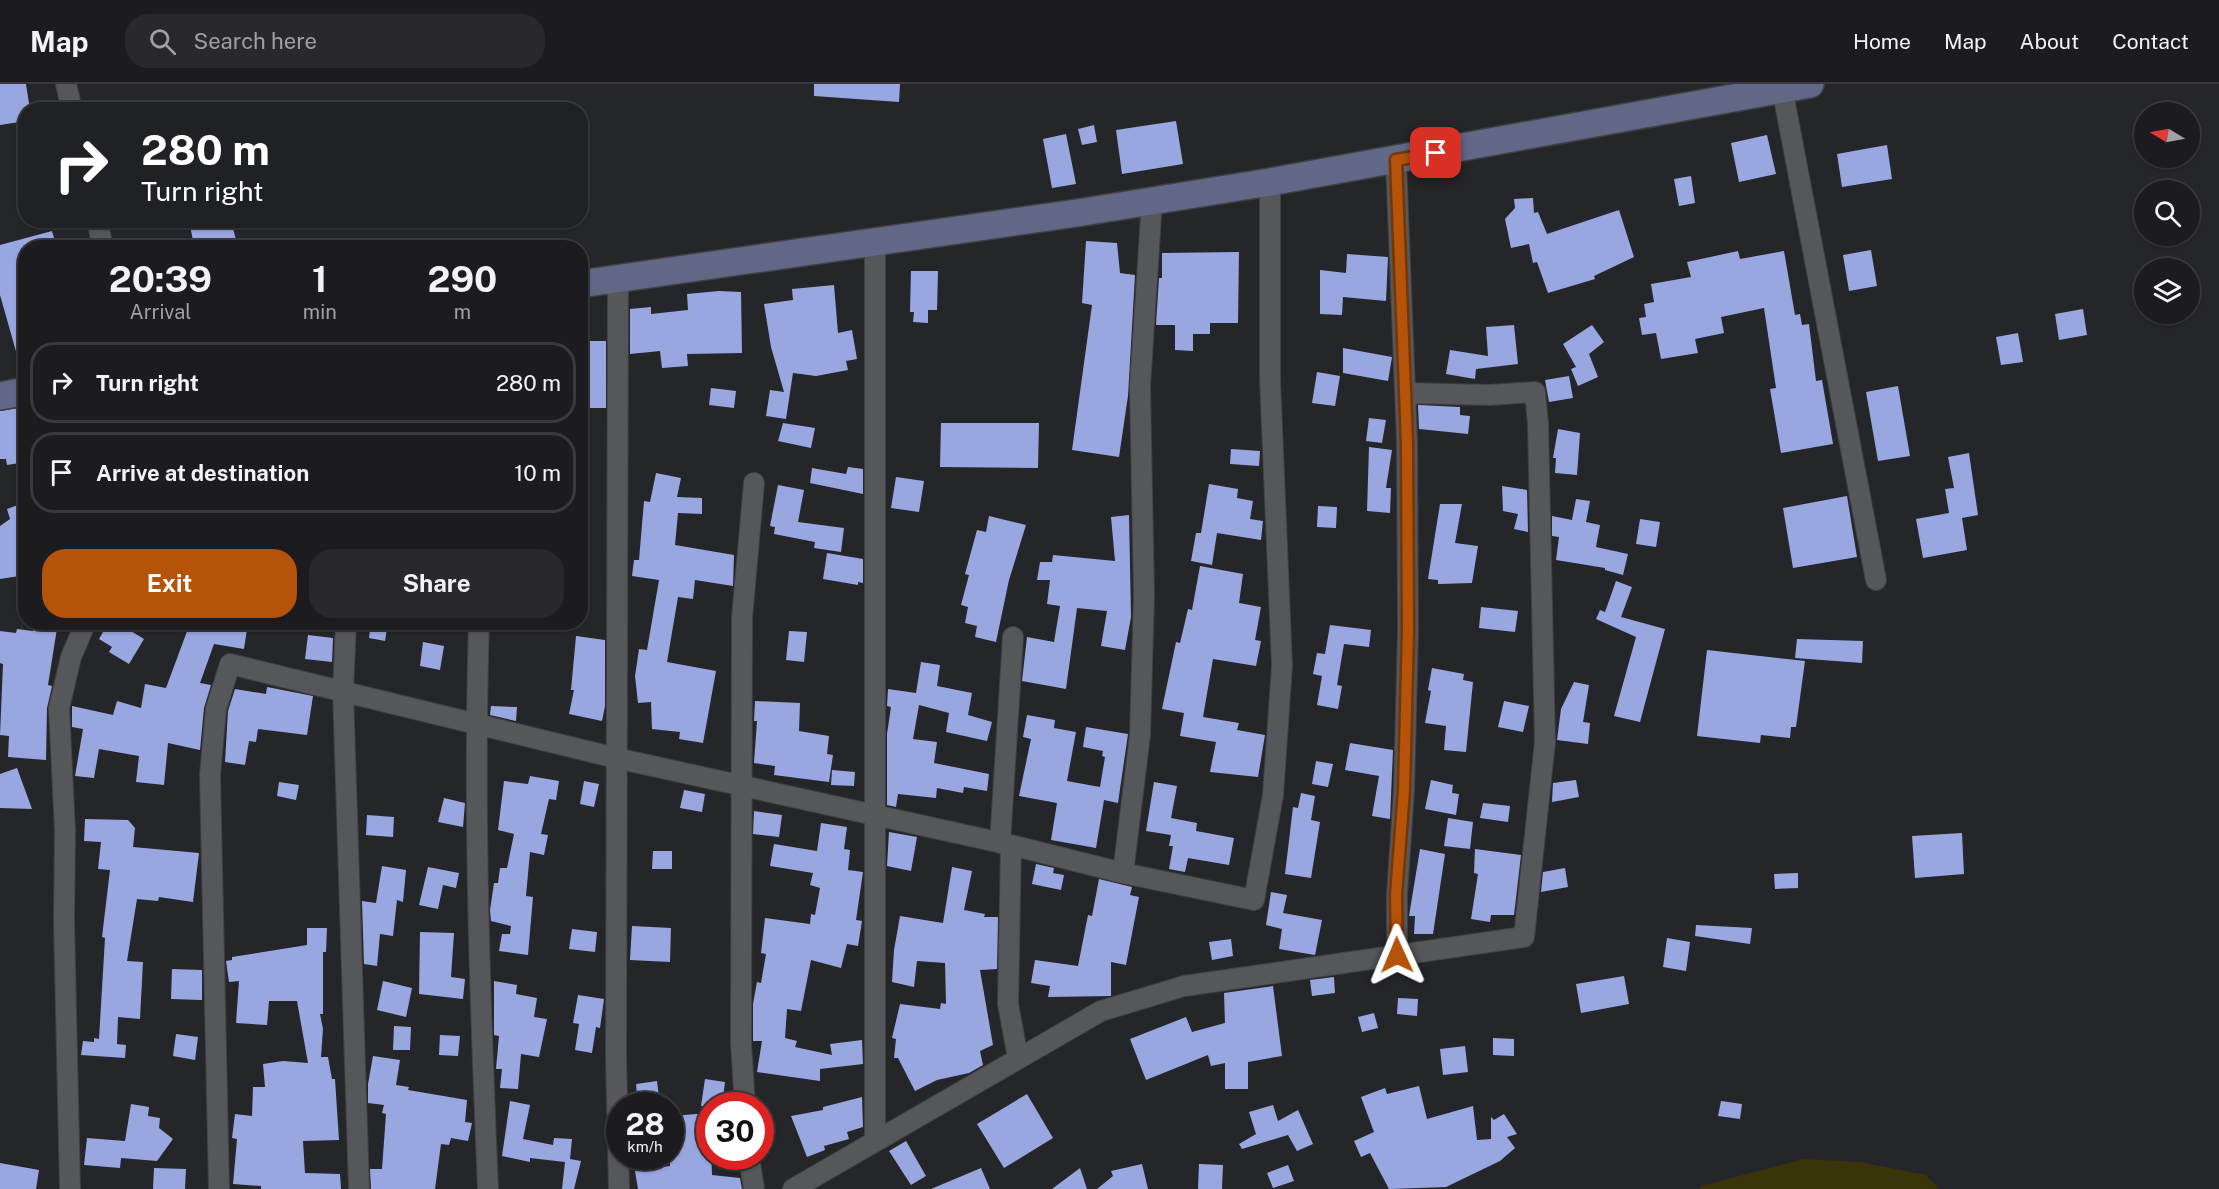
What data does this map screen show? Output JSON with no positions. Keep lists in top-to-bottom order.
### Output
{
  "north": "left",
  "page": {
    "header": "Map",
    "search": "Search here",
    "nav": [
      "Home",
      "Map",
      "About",
      "Contact"
    ],
    "turn": ["280 m", "Turn right"],
    "eta": [
      "20:39",
      "Arrival",
      "1",
      "min",
      "290",
      "m"
    ],
    "list": [
      {
        "name": "Turn right",
        "value": "280 m"
      },
      {
        "name": "Arrive at destination",
        "value": "10 m"
      }
    ],
    "buttons": ["Exit", "Share"],
    "speed": "28 km/h",
    "limit": "30"
  }
}
